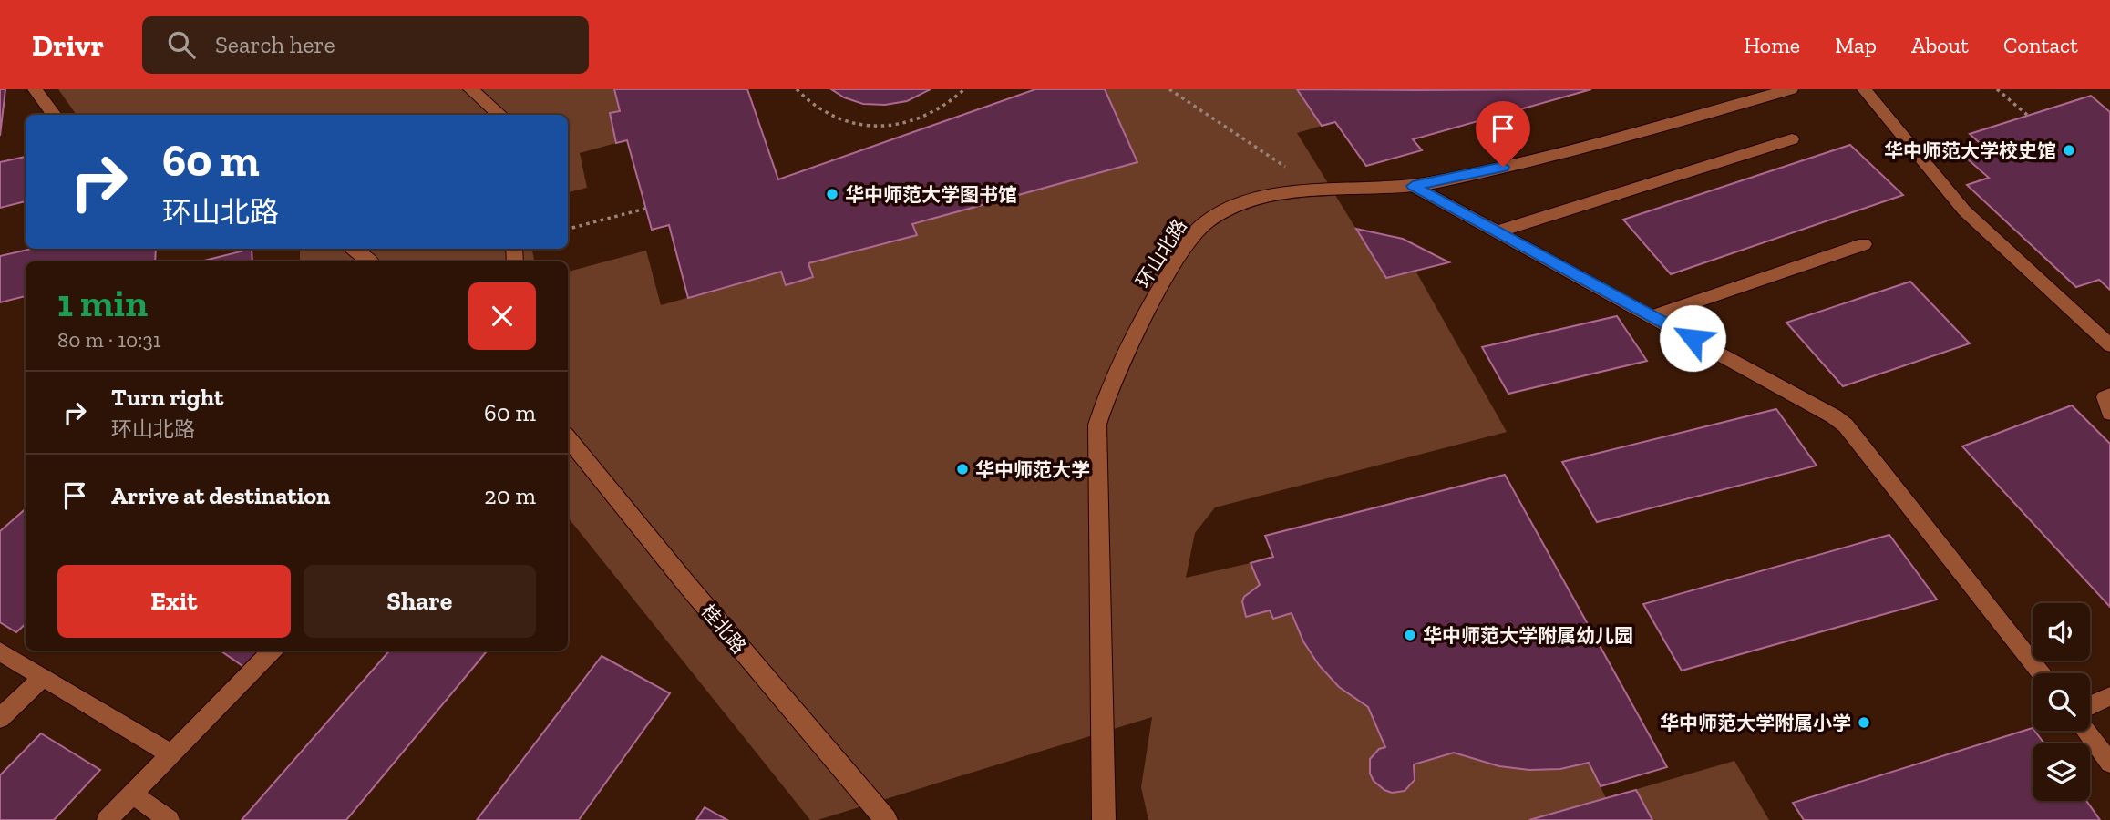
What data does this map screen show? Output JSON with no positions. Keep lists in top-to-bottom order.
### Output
{
  "streets": {
    "street": ["环山北路", "桂北路"]
  },
  "places": [
    "华中师范大学校史馆",
    "华中师范大学图书馆",
    "华中师范大学",
    "华中师范大学附属幼儿园",
    "华中师范大学附属小学"
  ],
  "page": {
    "header": "Drivr",
    "search": "Search here",
    "nav": [
      "Home",
      "Map",
      "About",
      "Contact"
    ],
    "turn": ["60 m", "环山北路"],
    "heading": ["1 min", "80 m · 10:31"],
    "list": [
      {
        "name": "Turn right",
        "note": "环山北路",
        "value": "60 m"
      },
      {
        "name": "Arrive at destination",
        "value": "20 m"
      }
    ],
    "buttons": ["Exit", "Share"]
  }
}
